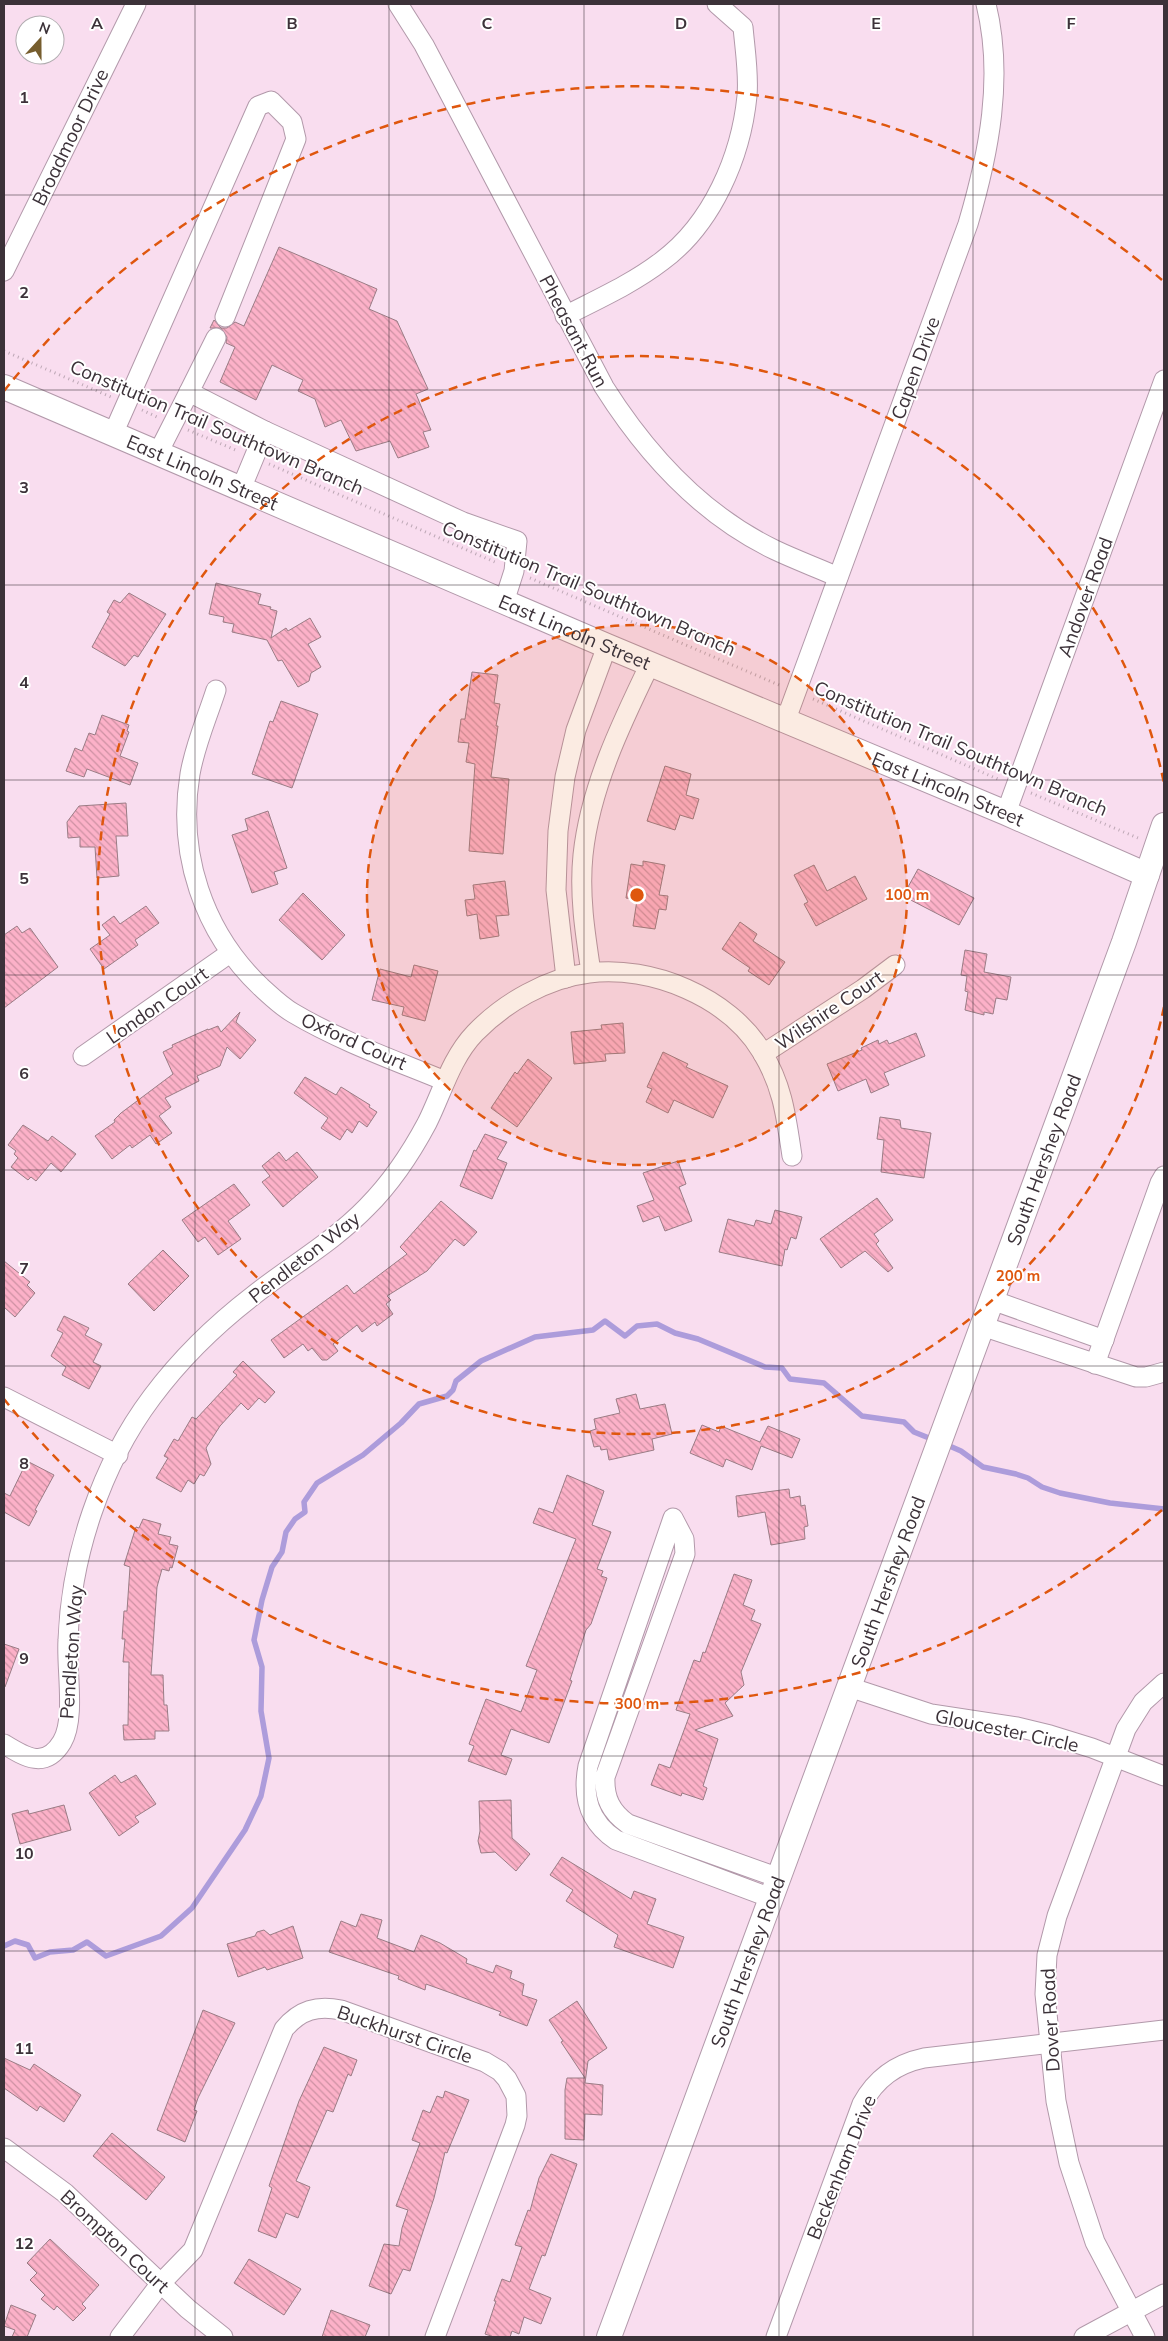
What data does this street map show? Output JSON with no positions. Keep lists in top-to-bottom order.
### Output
{
  "streets": {
    "main road": ["East Lincoln Street", "South Hershey Road"],
    "street": [
      "Broadmoor Drive",
      "Pheasant Run",
      "Capen Drive",
      "Andover Road",
      "London Court",
      "Wilshire Court",
      "Oxford Court",
      "Pendleton Way",
      "Gloucester Circle",
      "Dover Road",
      "Buckhurst Circle",
      "Beckenham Drive",
      "Brompton Court"
    ],
    "path": ["Constitution Trail Southtown Branch"]
  },
  "crossings": [
    ["Pheasant Run", "Capen Drive"],
    ["Capen Drive", "Constitution Trail Southtown Branch"],
    ["Capen Drive", "East Lincoln Street"],
    ["Constitution Trail Southtown Branch", "Andover Road"],
    ["Constitution Trail Southtown Branch", "South Hershey Road"],
    ["East Lincoln Street", "Andover Road"],
    ["East Lincoln Street", "South Hershey Road"],
    ["London Court", "Oxford Court"],
    ["Wilshire Court", "Pendleton Way"],
    ["Oxford Court", "Pendleton Way"],
    ["South Hershey Road", "Gloucester Circle"],
    ["Gloucester Circle", "Dover Road"],
    ["Dover Road", "Beckenham Drive"],
    ["Buckhurst Circle", "Brompton Court"]
  ],
  "north": "top",
  "grid": {
    "columns": [
      "A",
      "B",
      "C",
      "D",
      "E",
      "F"
    ],
    "rows": [
      "1",
      "2",
      "3",
      "4",
      "5",
      "6",
      "7",
      "8",
      "9",
      "10",
      "11",
      "12"
    ]
  },
  "rings": ["100 m", "200 m", "300 m"]
}
